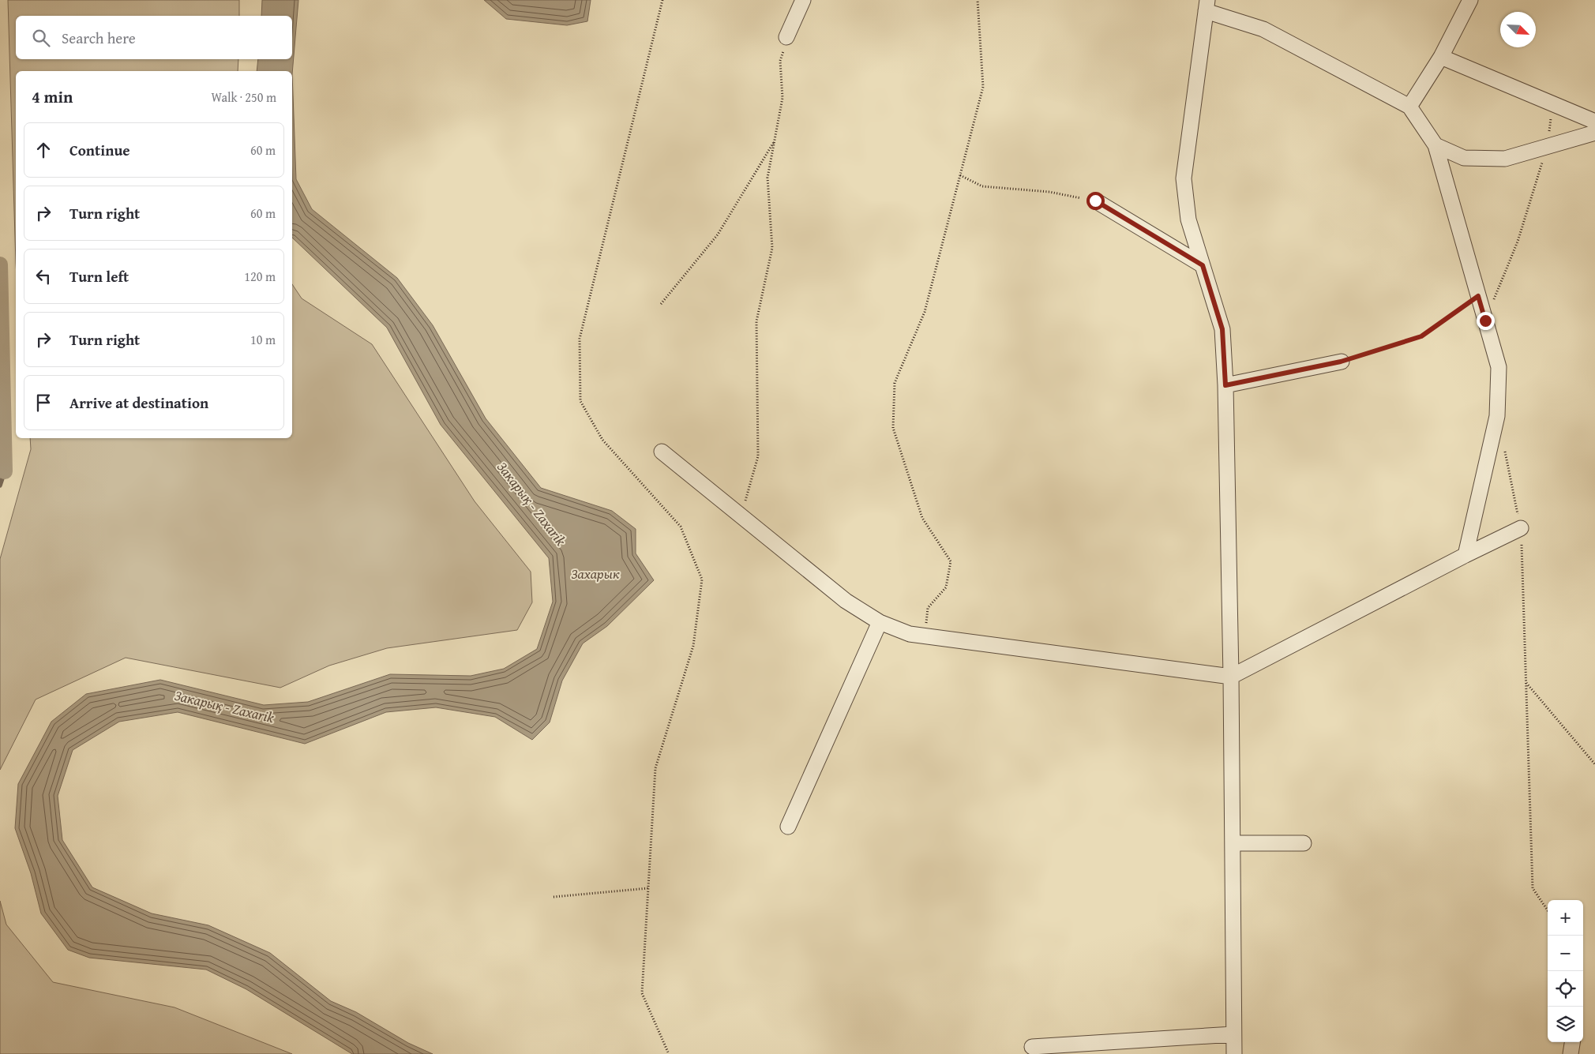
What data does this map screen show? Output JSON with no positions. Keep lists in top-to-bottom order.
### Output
{
  "water": ["Закарық - Zaxarik", "Захарык"],
  "north": "bottom right",
  "page": {
    "search": "Search here",
    "heading": ["4 min", "Walk · 250 m"],
    "list": [
      ["Continue", "60 m"],
      ["Turn right", "60 m"],
      ["Turn left", "120 m"],
      ["Turn right", "10 m"],
      "Arrive at destination"
    ],
    "map_buttons": ["+", "−"]
  }
}
